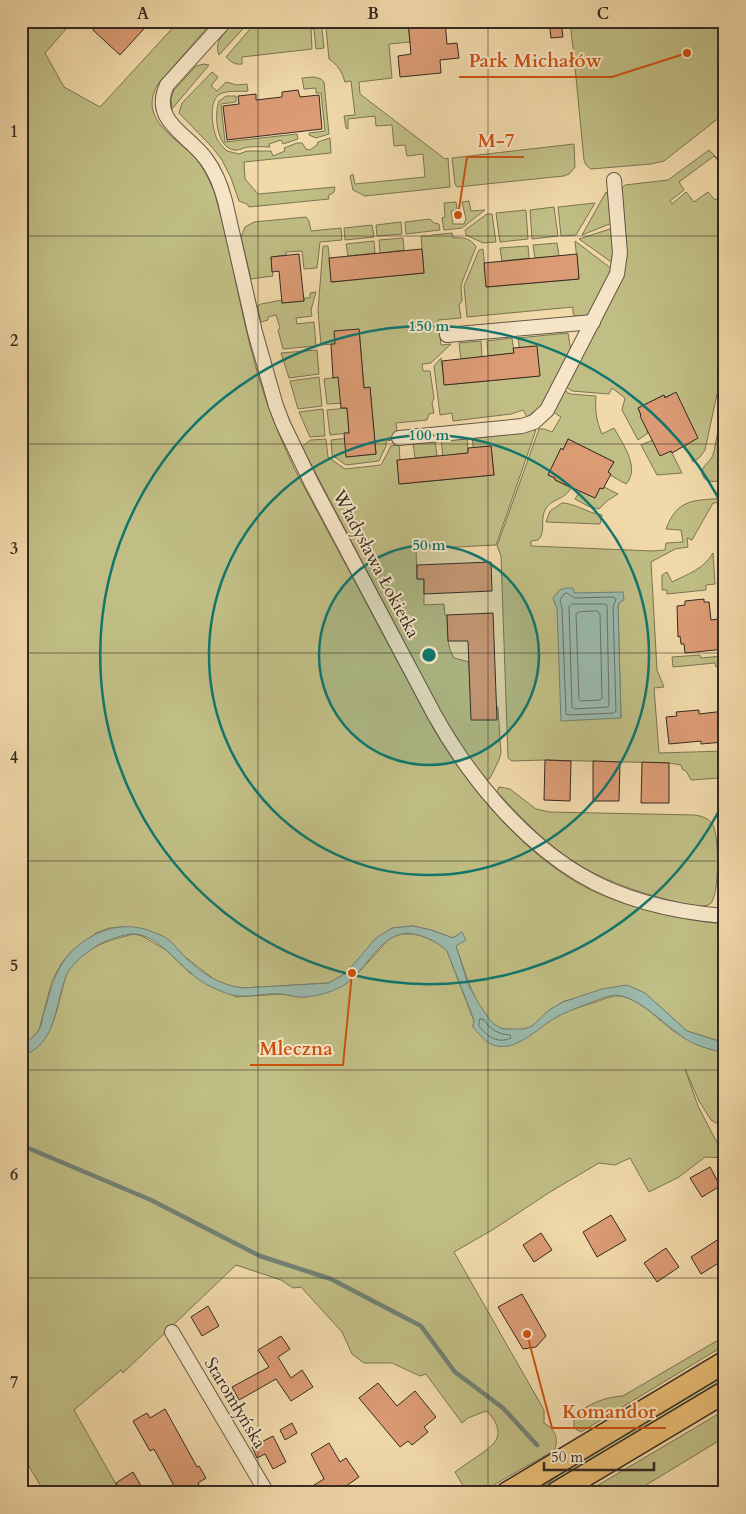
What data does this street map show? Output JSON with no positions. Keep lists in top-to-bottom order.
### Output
{
  "streets": {
    "street": ["Władysława Łokietka", "Staromłyńska"]
  },
  "places": [
    "Park Michałów",
    "M-7",
    "Mleczna",
    "Komandor"
  ],
  "scale_bar": "50 m",
  "grid": {
    "columns": ["A", "B", "C"],
    "rows": [
      "1",
      "2",
      "3",
      "4",
      "5",
      "6",
      "7"
    ]
  },
  "rings": ["150 m", "100 m", "50 m"]
}
